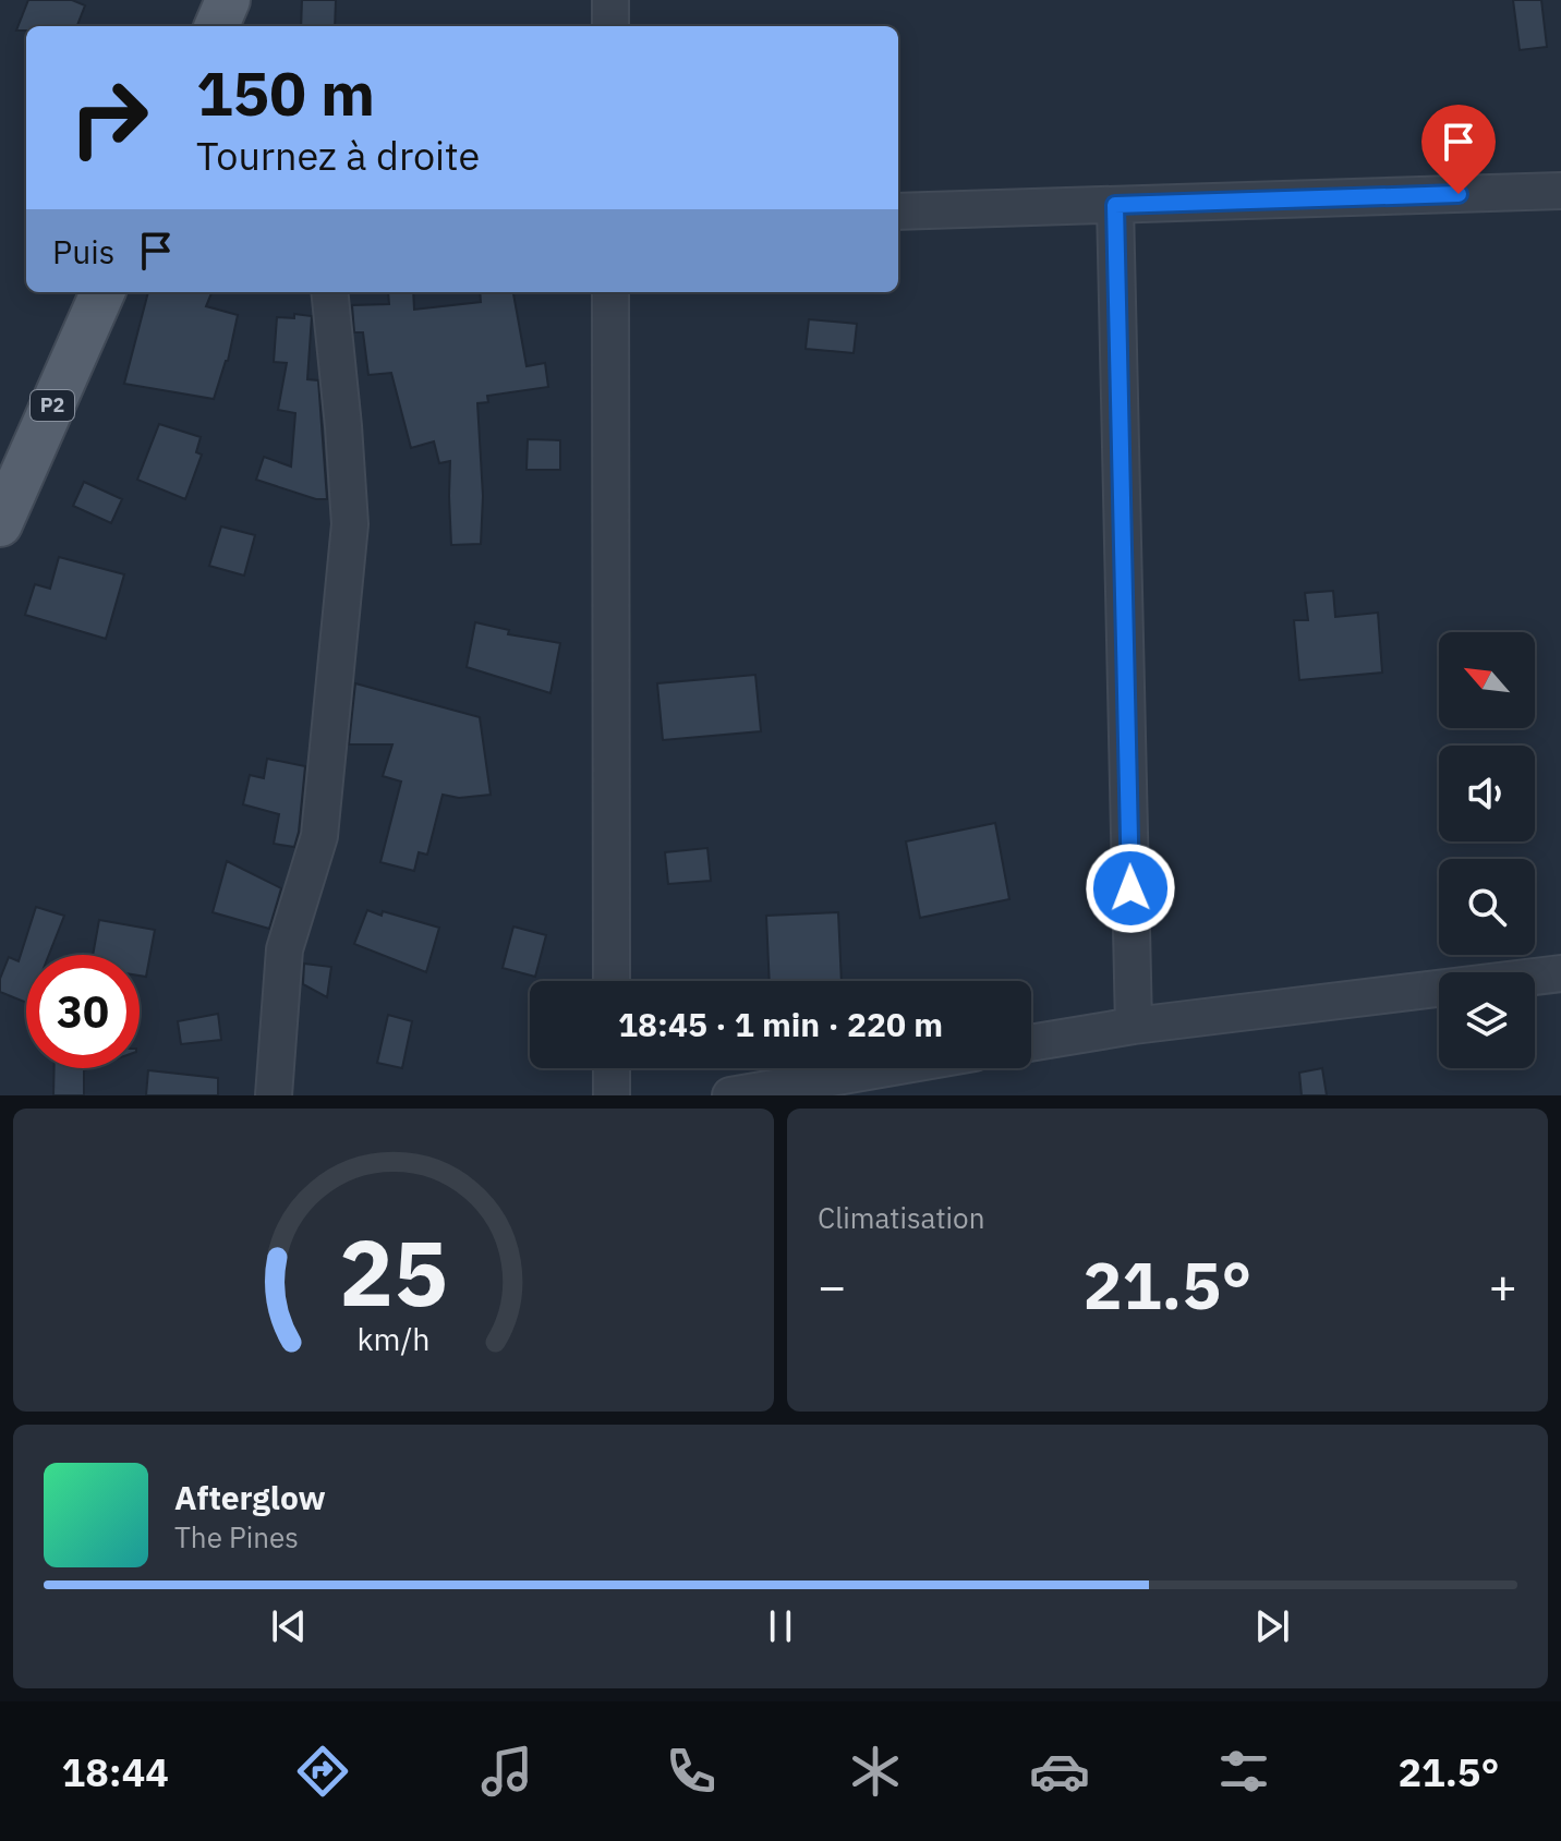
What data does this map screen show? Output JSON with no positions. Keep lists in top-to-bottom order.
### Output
{
  "streets": {
    "main road": ["P2"]
  },
  "north": "top left",
  "page": {
    "turn": ["150 m", "Tournez à droite"],
    "then": "Puis",
    "limit": "30",
    "trip": "18:45 · 1 min · 220 m",
    "tile": "Climatisation",
    "heat": ["−", "21.5°", "+"],
    "song": ["Afterglow", "The Pines"],
    "tabs": ["18:44", "21.5°"],
    "gauge": ["25", "km/h"]
  }
}
